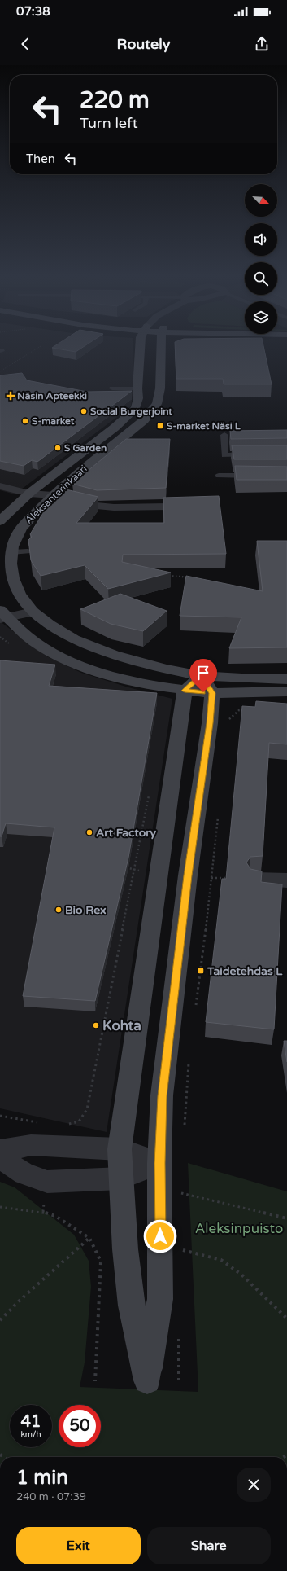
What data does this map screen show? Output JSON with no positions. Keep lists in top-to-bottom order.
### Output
{
  "streets": {
    "street": ["Aleksanterinkaari"]
  },
  "parks": ["Aleksinpuisto"],
  "places": {
    "health": ["Näsin Apteekki"],
    "other": [
      "Social Burgerjoint",
      "S-market",
      "S Garden",
      "Art Factory",
      "Bio Rex",
      "Kohta"
    ],
    "transit": ["S-market Näsi L", "Taidetehdas L"]
  },
  "north": "bottom right",
  "page": {
    "status": "07:38",
    "header": "Routely",
    "turn": ["220 m", "Turn left"],
    "then": "Then",
    "speed": "41 km/h",
    "limit": "50",
    "heading": ["1 min", "240 m · 07:39"],
    "buttons": ["Exit", "Share"]
  }
}
